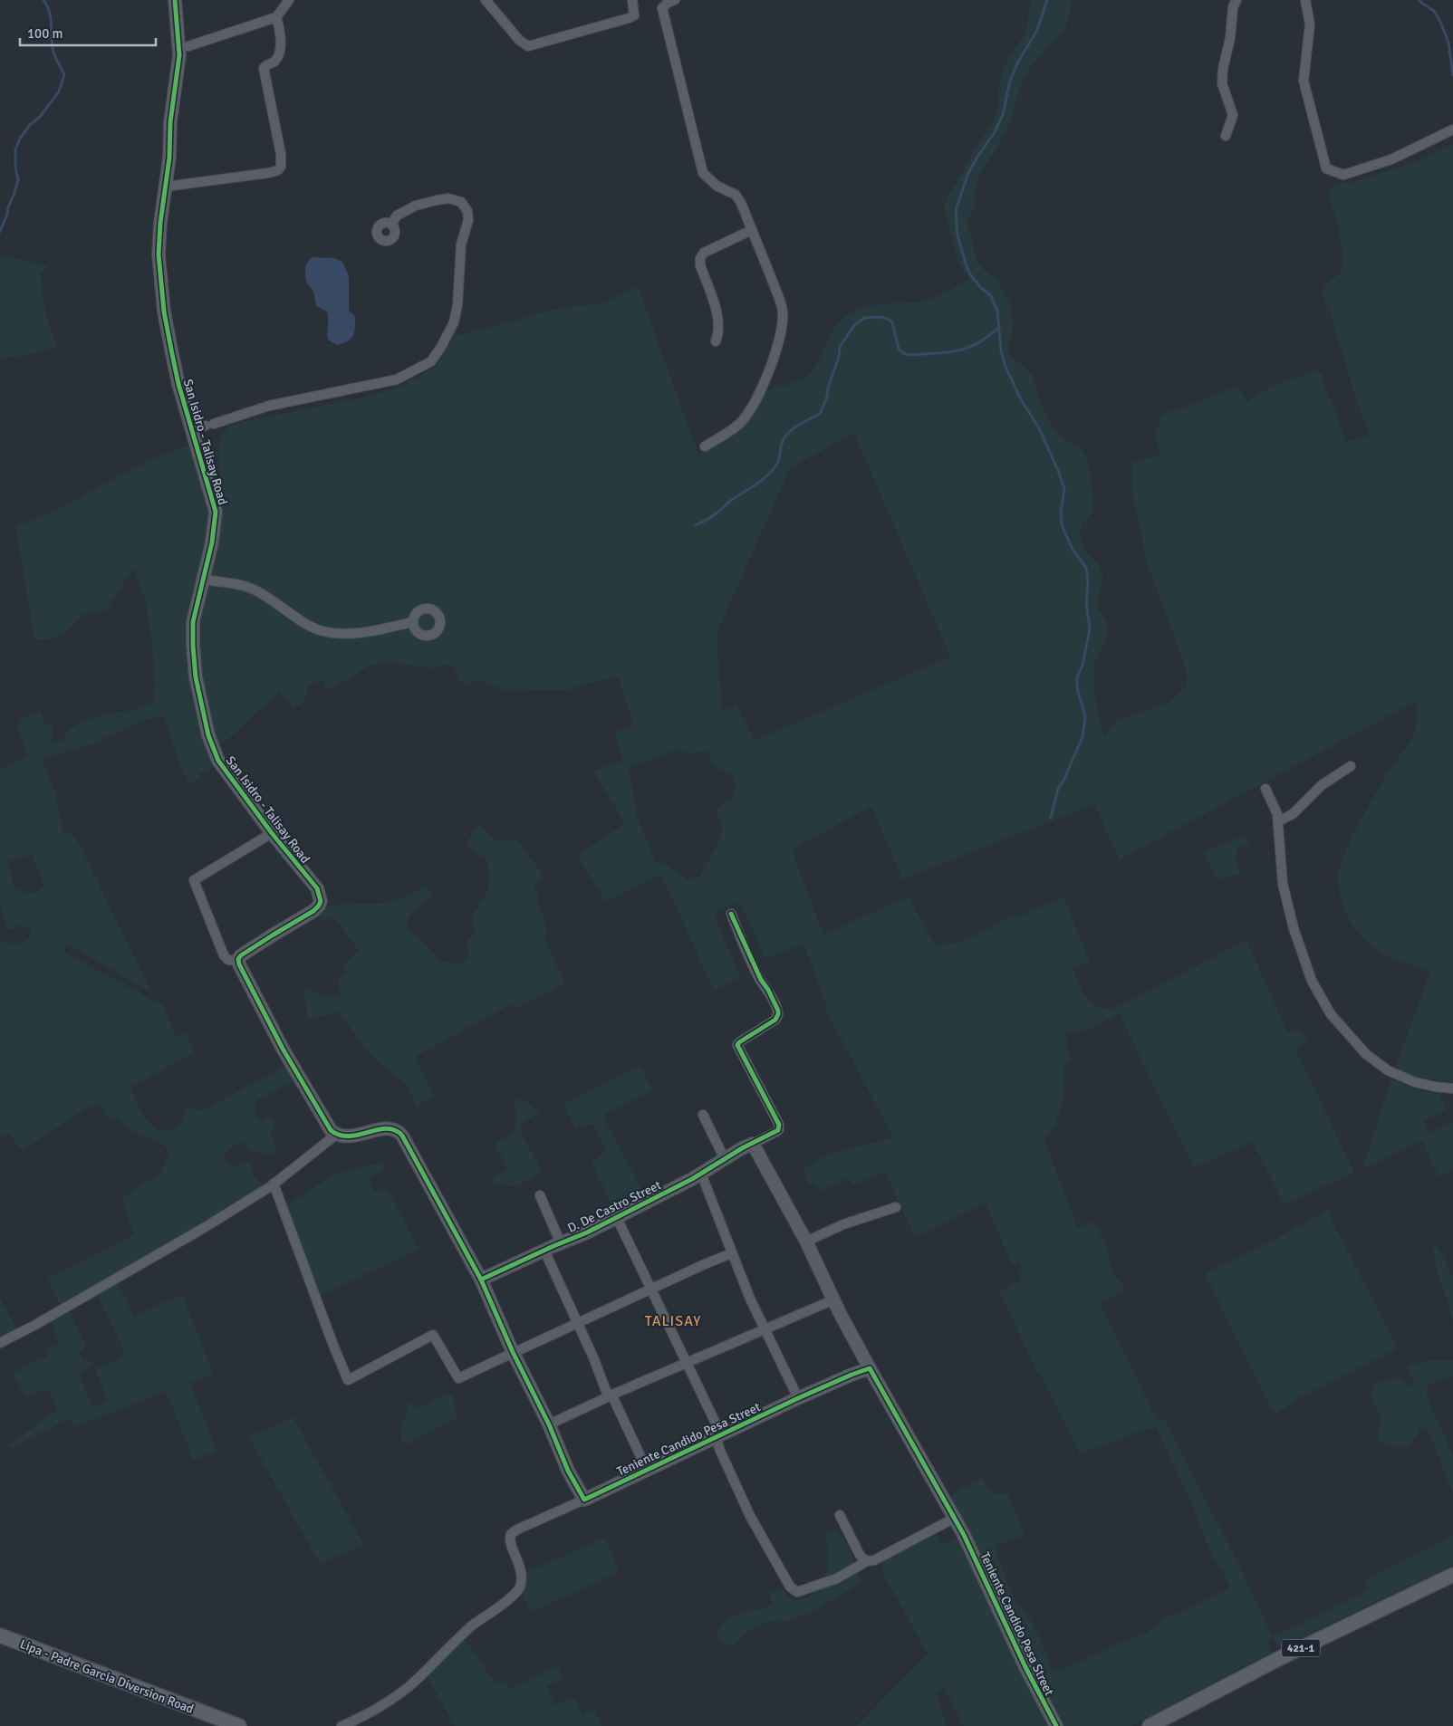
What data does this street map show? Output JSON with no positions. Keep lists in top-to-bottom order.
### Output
{
  "streets": {
    "main road": ["421-1", "Lipa - Padre Garcia Diversion Road"],
    "street": ["San Isidro - Talisay Road", "D. De Castro Street", "Teniente Candido Pesa Street"]
  },
  "districts": ["TALISAY"],
  "scale_bar": "100 m"
}
